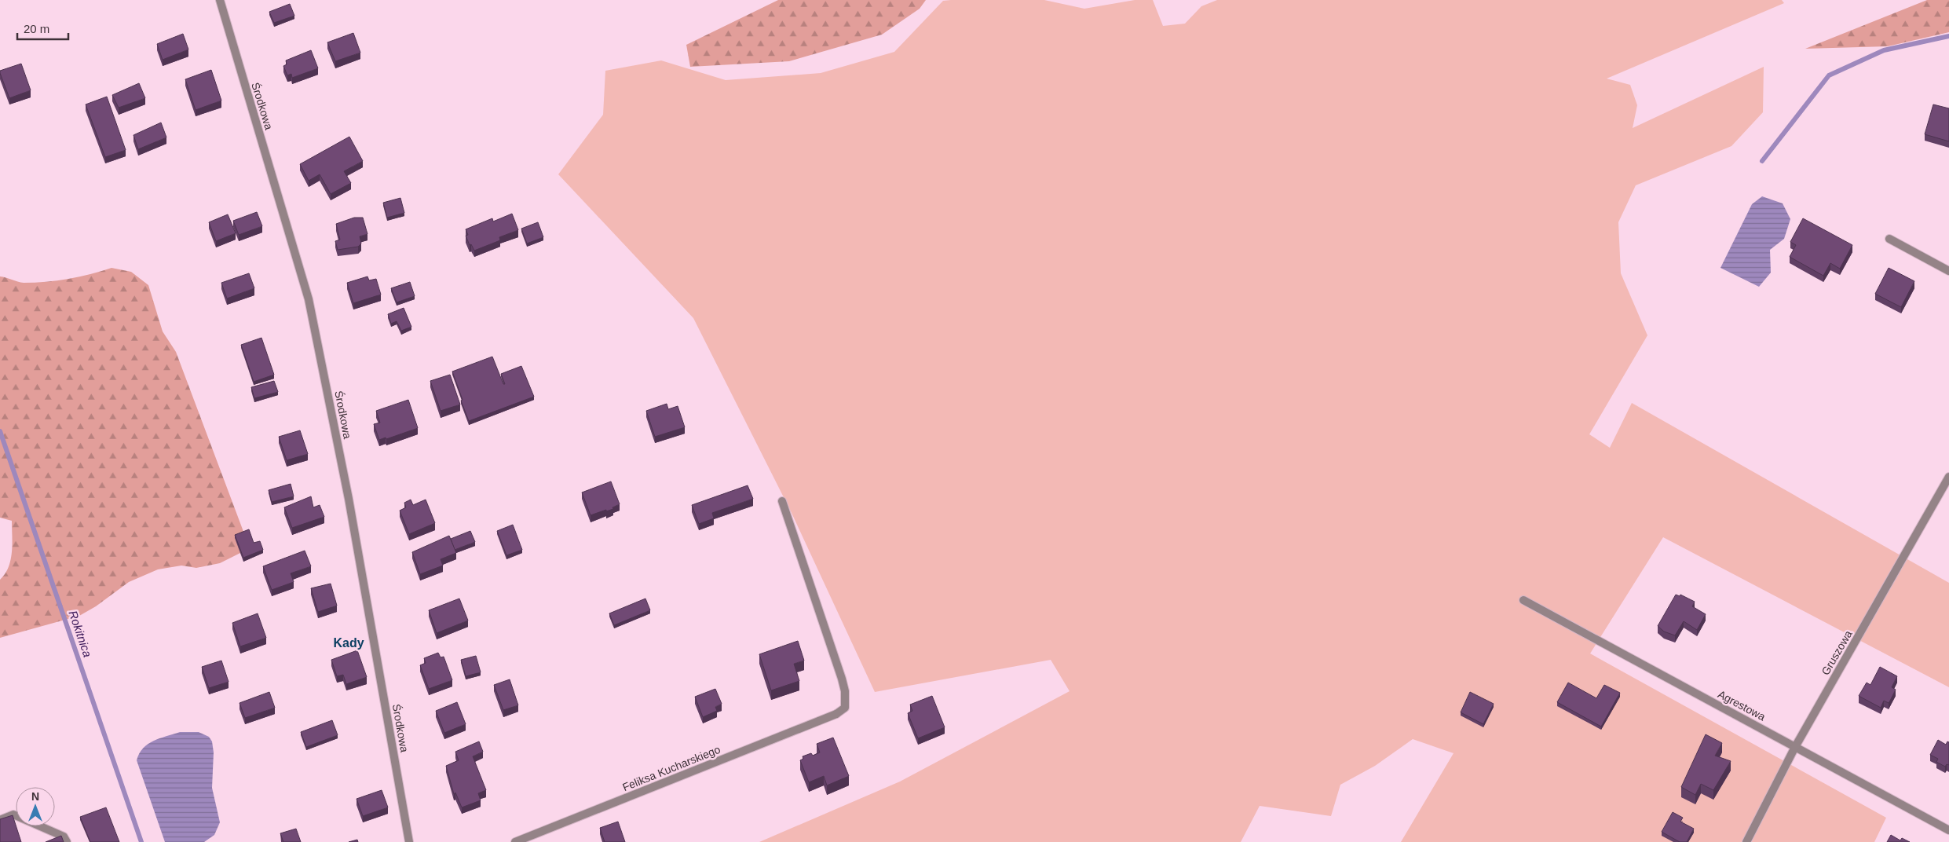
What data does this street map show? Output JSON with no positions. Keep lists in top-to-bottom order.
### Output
{
  "streets": {
    "street": [
      "Środkowa",
      "Gruszowa",
      "Agrestowa",
      "Feliksa Kucharskiego"
    ]
  },
  "crossings": [
    ["Gruszowa", "Agrestowa"]
  ],
  "districts": ["Kady"],
  "water": ["Rokitnica"],
  "scale_bar": "20 m",
  "north": "top"
}
